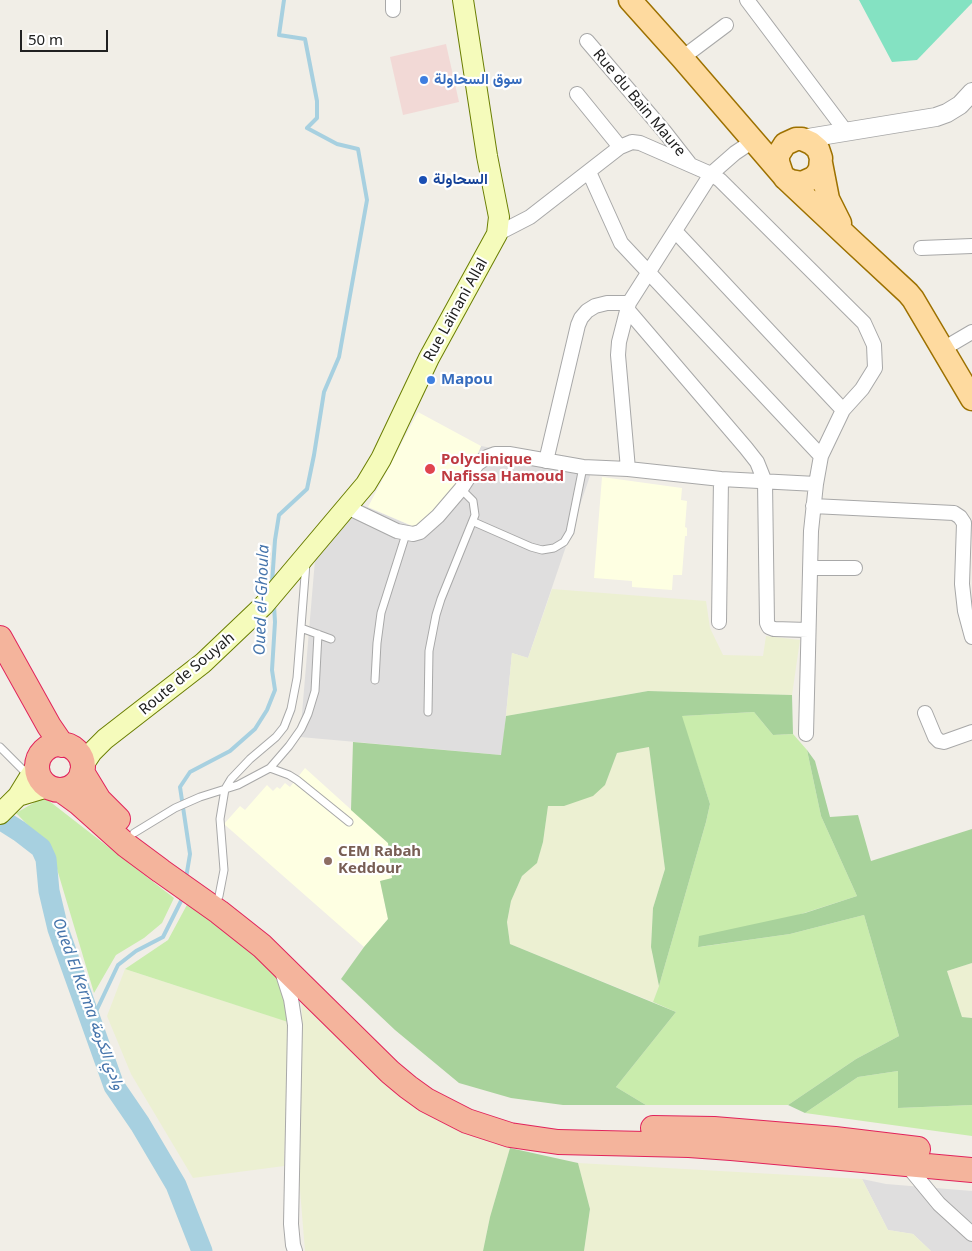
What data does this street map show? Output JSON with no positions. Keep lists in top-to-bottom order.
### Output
{
  "streets": {
    "main road": ["Rue Laïnani Allal", "Route de Souyah"],
    "street": ["Rue du Bain Maure"]
  },
  "crossings": [
    ["Rue Laïnani Allal", "Route de Souyah"]
  ],
  "water": ["Oued el-Ghoula", "Oued El Kerma وادي الكرمة"],
  "places": [
    "سوق السحاولة",
    "السحاولة",
    "Mapou",
    "Polyclinique Nafissa Hamoud",
    "CEM Rabah Keddour"
  ],
  "scale_bar": "50 m"
}
